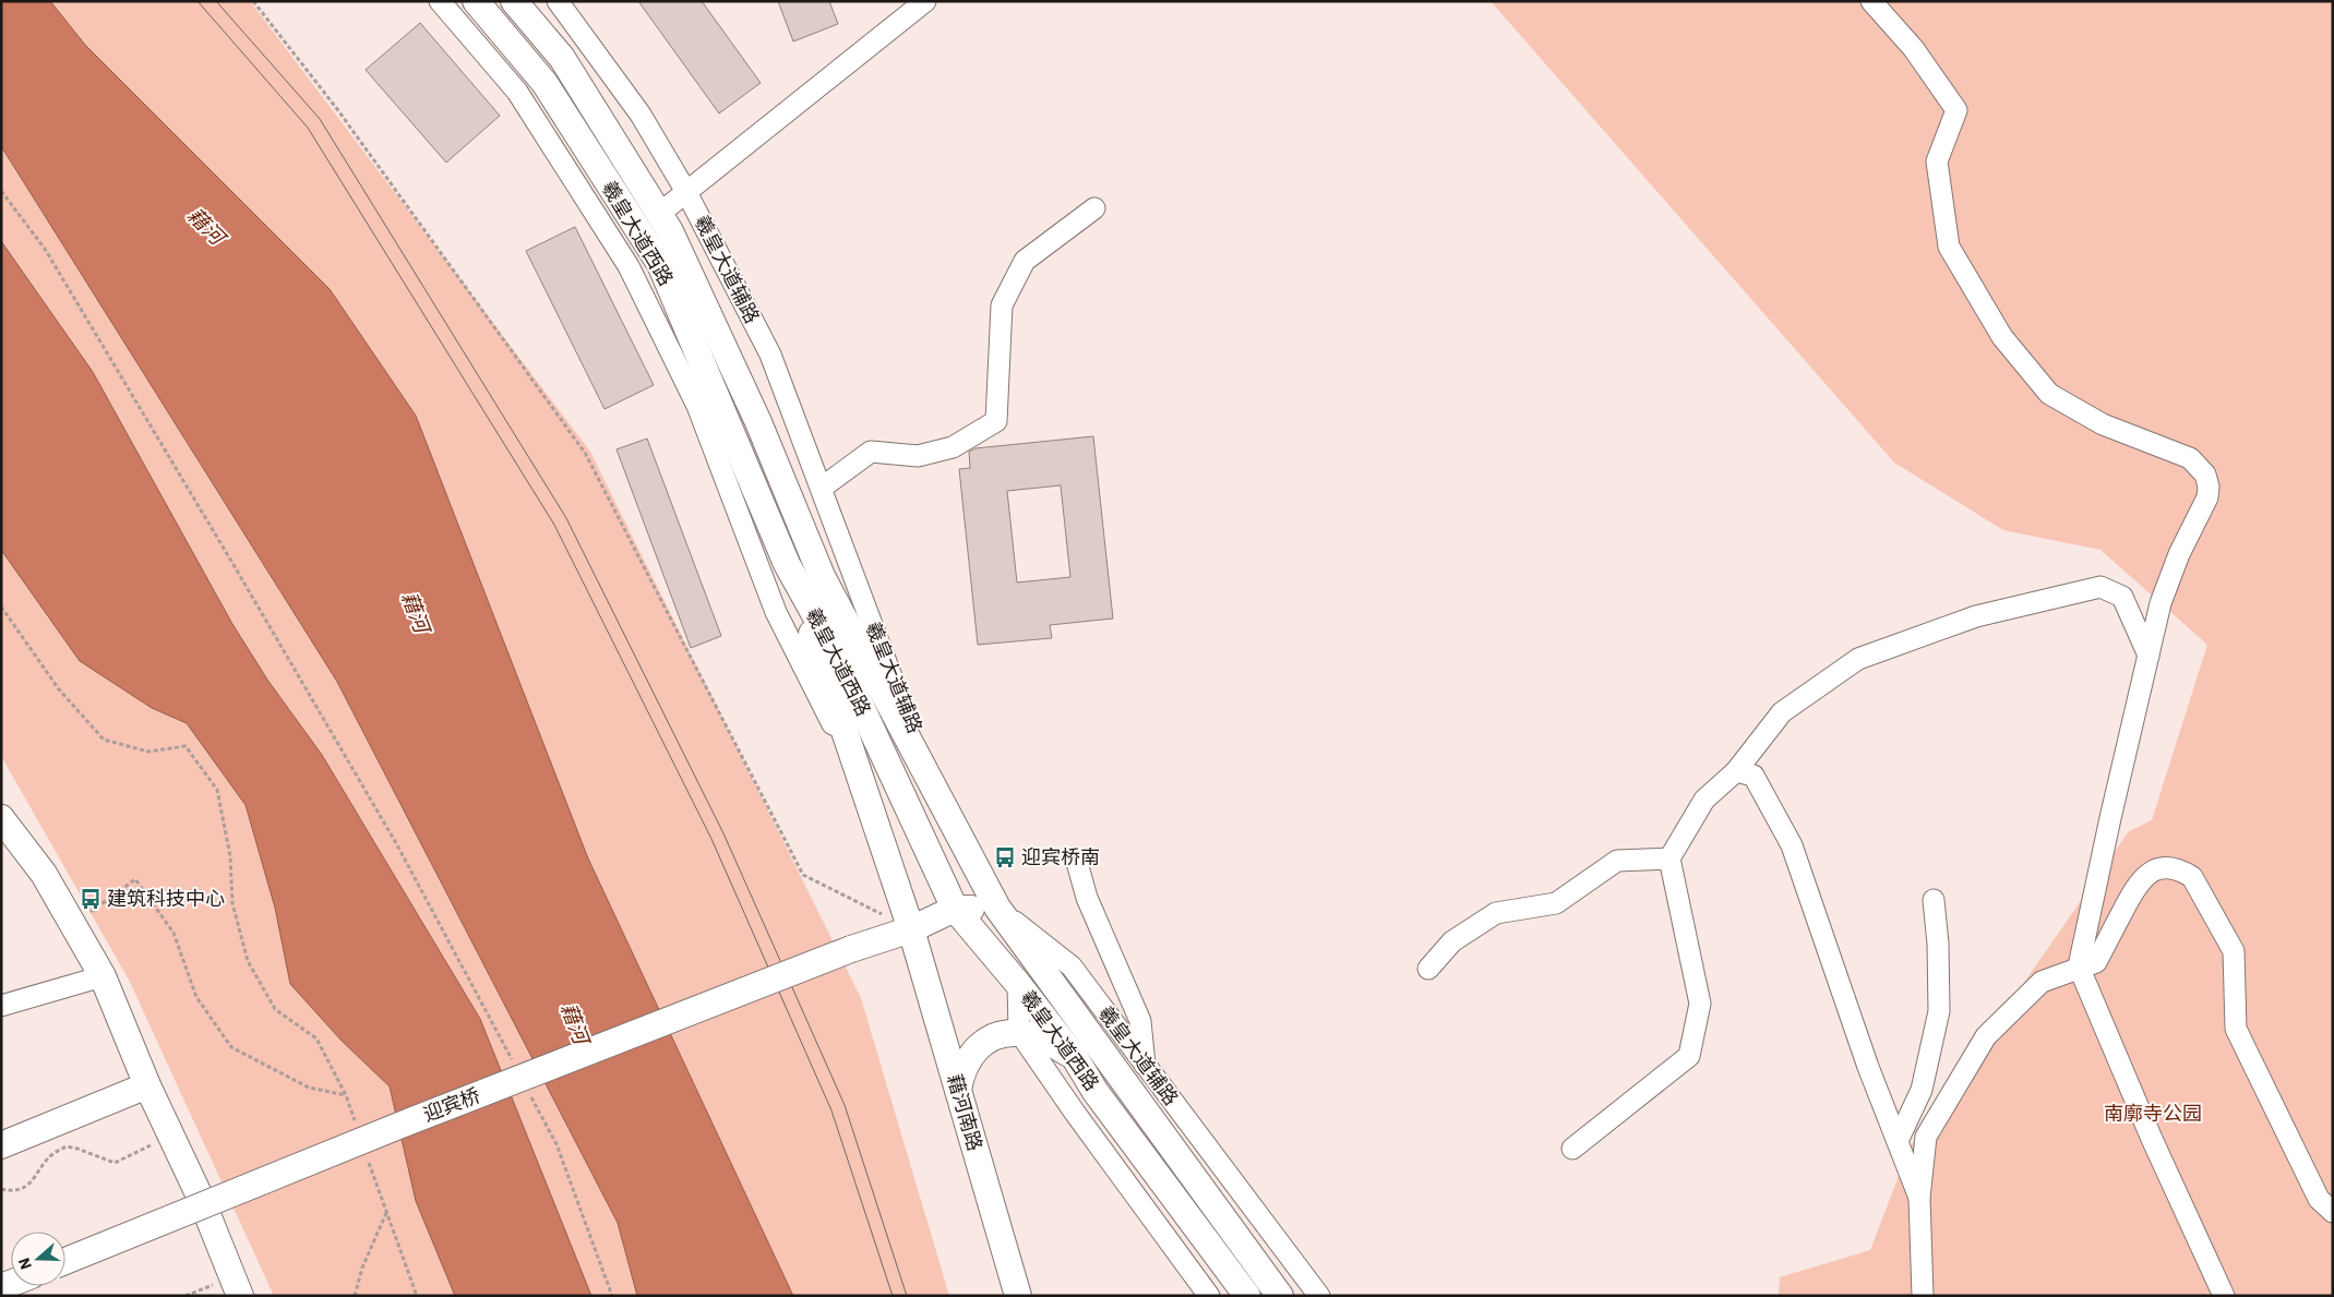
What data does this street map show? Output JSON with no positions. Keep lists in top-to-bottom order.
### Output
{
  "streets": {
    "main road": ["羲皇大道西路", "迎宾桥", "藉河南路"],
    "street": ["羲皇大道辅路"]
  },
  "crossings": [
    ["羲皇大道西路", "羲皇大道辅路"],
    ["羲皇大道西路", "迎宾桥"],
    ["羲皇大道西路", "藉河南路"],
    ["迎宾桥", "藉河南路"]
  ],
  "water": ["藉河"],
  "parks": ["南廓寺公园"],
  "places": {
    "bus stop": ["迎宾桥南", "建筑科技中心"]
  },
  "north": "left"
}
